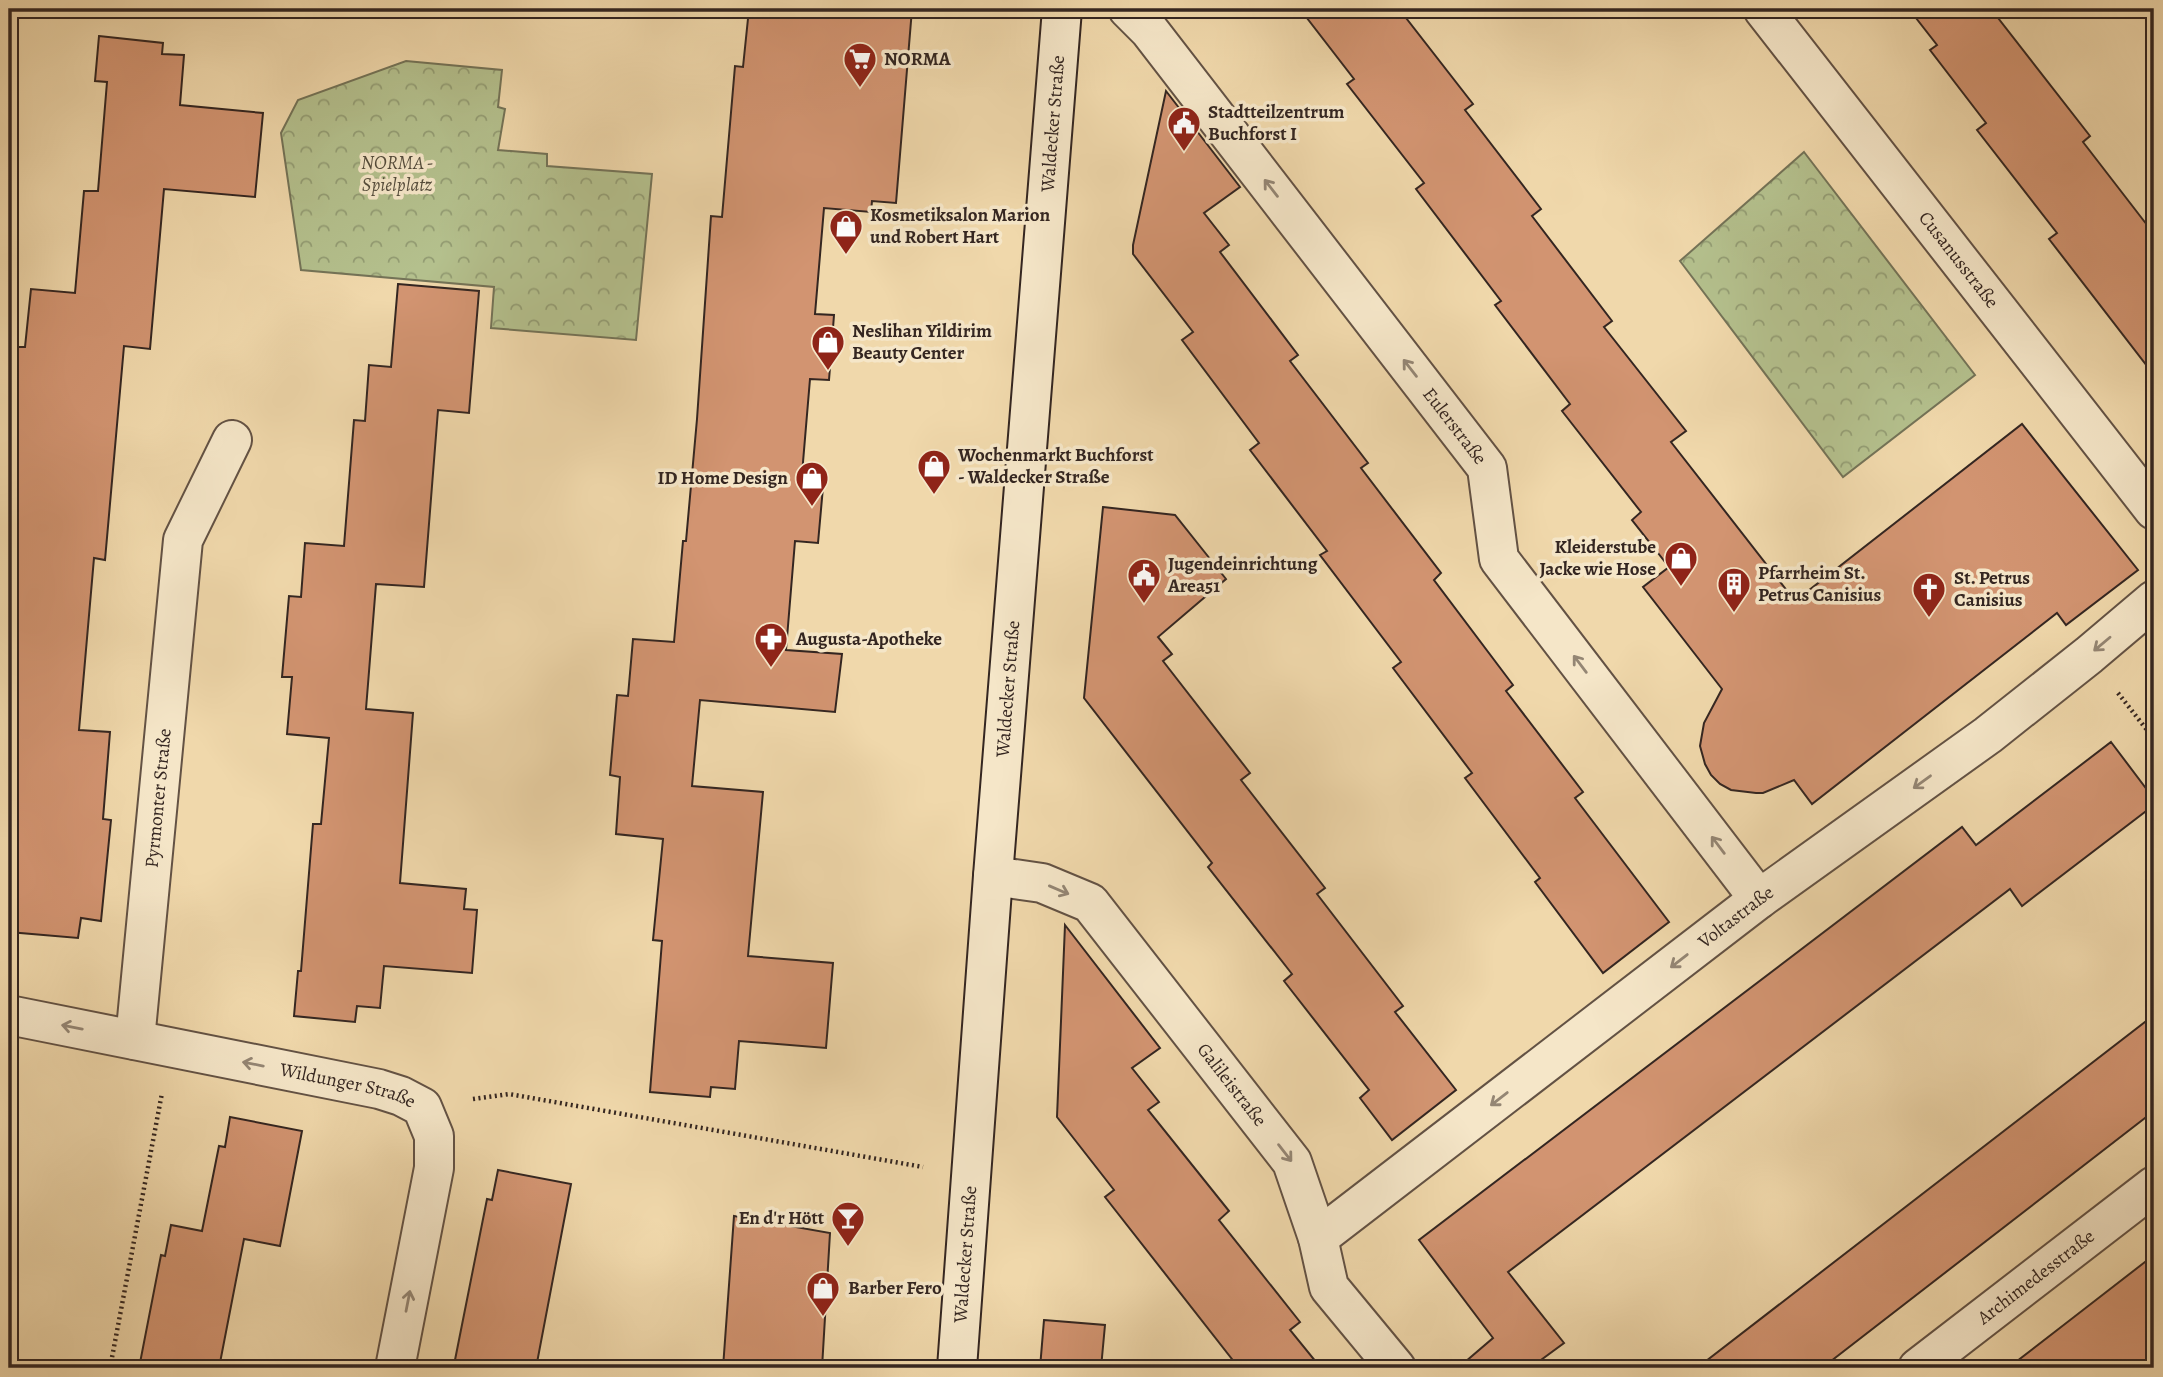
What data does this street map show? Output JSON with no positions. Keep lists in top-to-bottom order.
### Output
{
  "streets": {
    "street": [
      "Waldecker Straße",
      "Cusanusstraße",
      "Eulerstraße",
      "Pyrmonter Straße",
      "Voltastraße",
      "Galileistraße",
      "Wildunger Straße",
      "Archimedesstraße"
    ]
  },
  "crossings": [
    ["Waldecker Straße", "Galileistraße"],
    ["Eulerstraße", "Voltastraße"],
    ["Pyrmonter Straße", "Wildunger Straße"],
    ["Voltastraße", "Galileistraße"]
  ],
  "one_way": ["Eulerstraße", "Voltastraße", "Galileistraße"],
  "parks": ["NORMA - Spielplatz"],
  "places": {
    "supermarket": ["NORMA"],
    "public building": ["Stadtteilzentrum Buchforst I", "Jugendeinrichtung Area51"],
    "shop": [
      "Kosmetiksalon Marion und Robert Hart",
      "Neslihan Yildirim Beauty Center",
      "Wochenmarkt Buchforst - Waldecker Straße",
      "ID Home Design",
      "Kleiderstube Jacke wie Hose",
      "Barber Fero"
    ],
    "building": ["Pfarrheim St. Petrus Canisius"],
    "church": ["St. Petrus Canisius"],
    "pharmacy": ["Augusta-Apotheke"],
    "bar": ["En d'r Hött"]
  }
}
